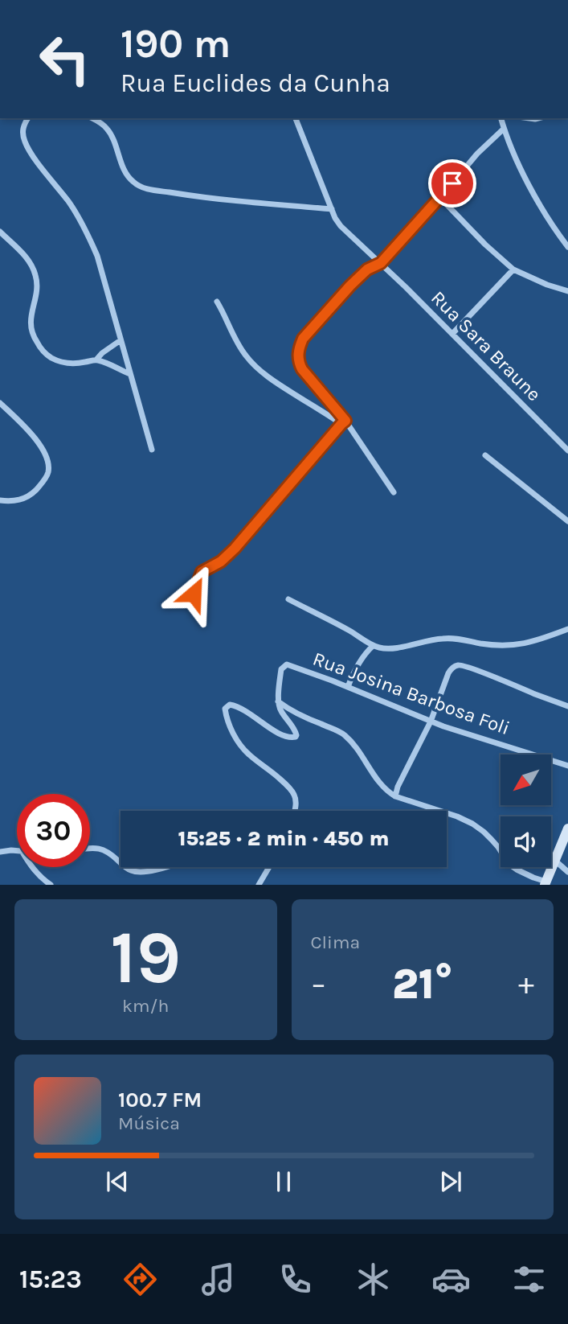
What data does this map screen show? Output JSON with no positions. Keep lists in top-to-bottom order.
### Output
{
  "streets": {
    "street": ["Rua Sara Braune", "Rua Josina Barbosa Foli"]
  },
  "north": "bottom left",
  "page": {
    "turn": ["190 m", "Rua Euclides da Cunha"],
    "limit": "30",
    "trip": "15:25 · 2 min · 450 m",
    "tile": [
      ["19", "km/h"],
      "Clima"
    ],
    "heat": ["−", "21°", "+"],
    "song": ["100.7 FM", "Música"],
    "tabs": "15:23"
  }
}
